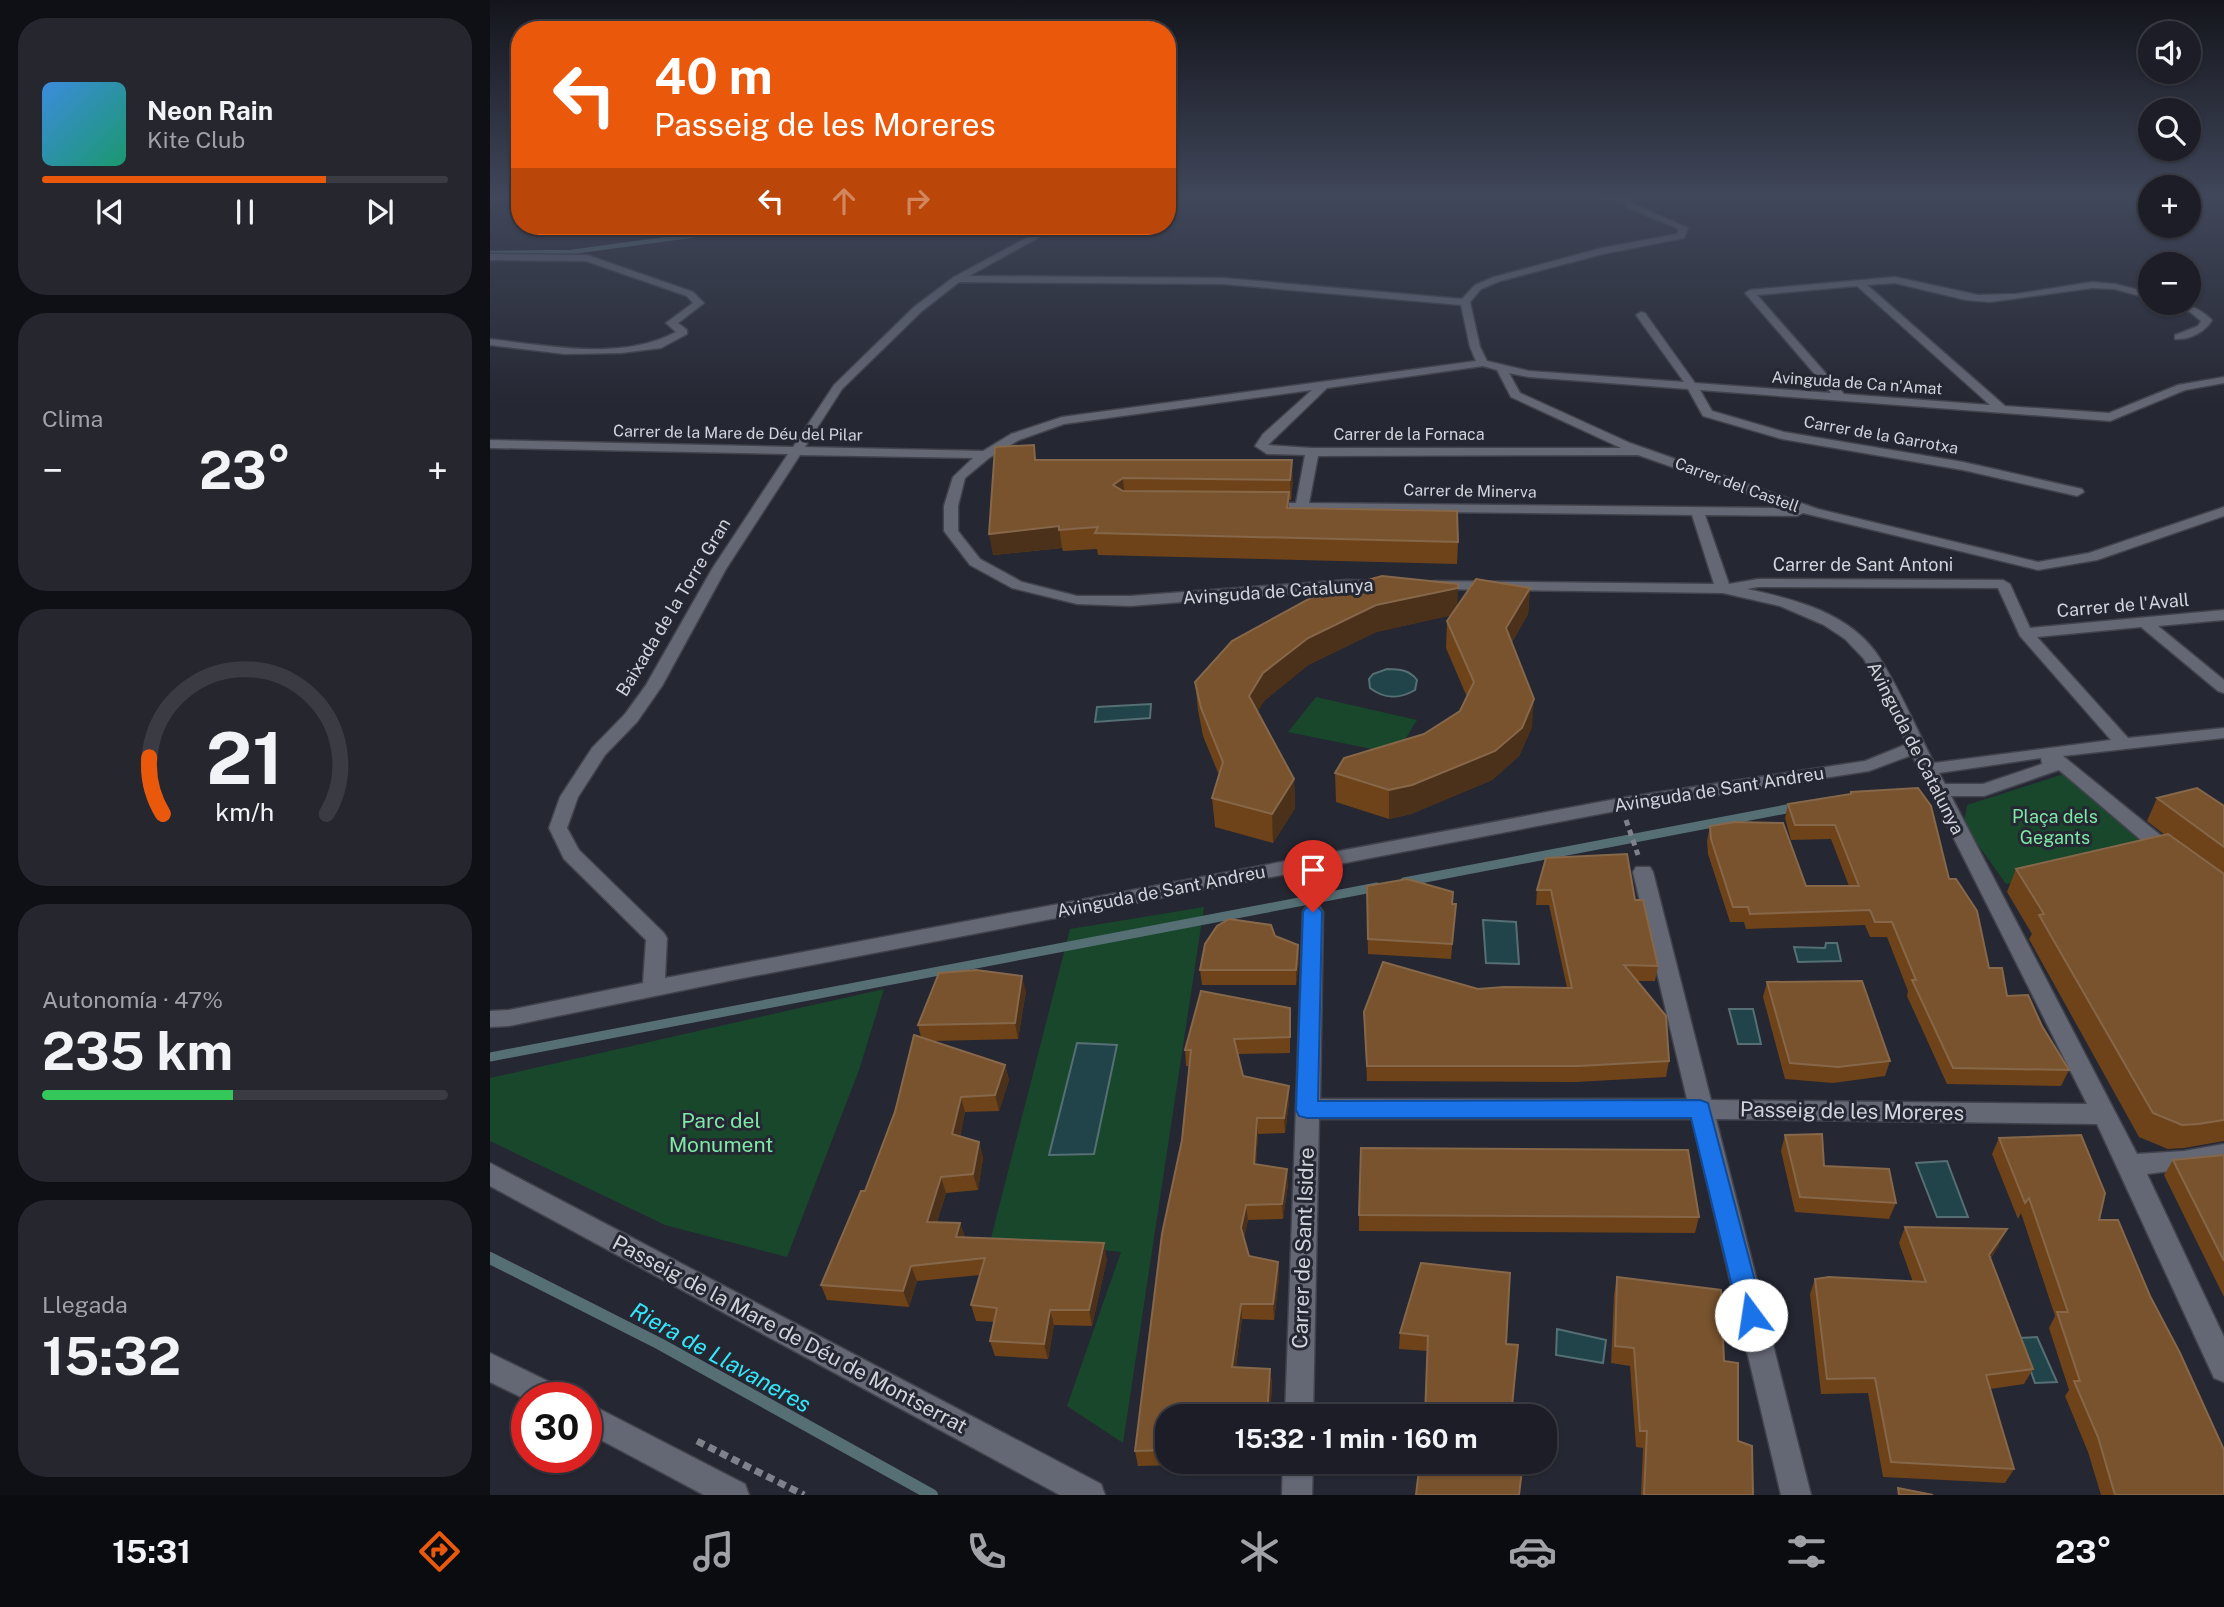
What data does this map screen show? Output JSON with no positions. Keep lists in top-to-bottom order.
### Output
{
  "streets": {
    "street": [
      "Avinguda de Ca n'Amat",
      "Carrer de la Mare de Déu del Pilar",
      "Carrer de la Fornaca",
      "Carrer de la Garrotxa",
      "Carrer del Castell",
      "Carrer de Minerva",
      "Carrer de Sant Antoni",
      "Avinguda de Catalunya",
      "Carrer de l'Avall",
      "Baixada de la Torre Gran",
      "Avinguda de Sant Andreu",
      "Passeig de les Moreres",
      "Carrer de Sant Isidre",
      "Passeig de la Mare de Déu de Montserrat"
    ]
  },
  "crossings": [
    ["Avinguda de Ca n'Amat", "Carrer de la Garrotxa"],
    ["Avinguda de Ca n'Amat", "Carrer del Castell"],
    ["Avinguda de Ca n'Amat", "Avinguda de Catalunya"],
    ["Carrer de la Mare de Déu del Pilar", "Avinguda de Catalunya"],
    ["Carrer de la Mare de Déu del Pilar", "Baixada de la Torre Gran"],
    ["Carrer de la Fornaca", "Carrer del Castell"],
    ["Carrer de la Fornaca", "Avinguda de Catalunya"],
    ["Carrer del Castell", "Carrer de Minerva"],
    ["Carrer de Sant Antoni", "Avinguda de Catalunya"],
    ["Carrer de Sant Antoni", "Carrer de l'Avall"],
    ["Avinguda de Catalunya", "Avinguda de Sant Andreu"],
    ["Avinguda de Catalunya", "Passeig de les Moreres"],
    ["Baixada de la Torre Gran", "Avinguda de Sant Andreu"],
    ["Passeig de les Moreres", "Carrer de Sant Isidre"]
  ],
  "water": ["Riera de Llavaneres"],
  "parks": ["Plaça dels Gegants", "Parc del Monument"],
  "page": {
    "map_buttons": ["+", "−"],
    "turn": ["40 m", "Passeig de les Moreres"],
    "song": ["Neon Rain", "Kite Club"],
    "tile": [
      "Clima",
      ["Autonomía · 47%", "235 km"],
      ["Llegada", "15:32"]
    ],
    "heat": ["−", "23°", "+"],
    "limit": "30",
    "trip": "15:32 · 1 min · 160 m",
    "tabs": ["15:31", "23°"],
    "gauge": ["21", "km/h"]
  }
}
